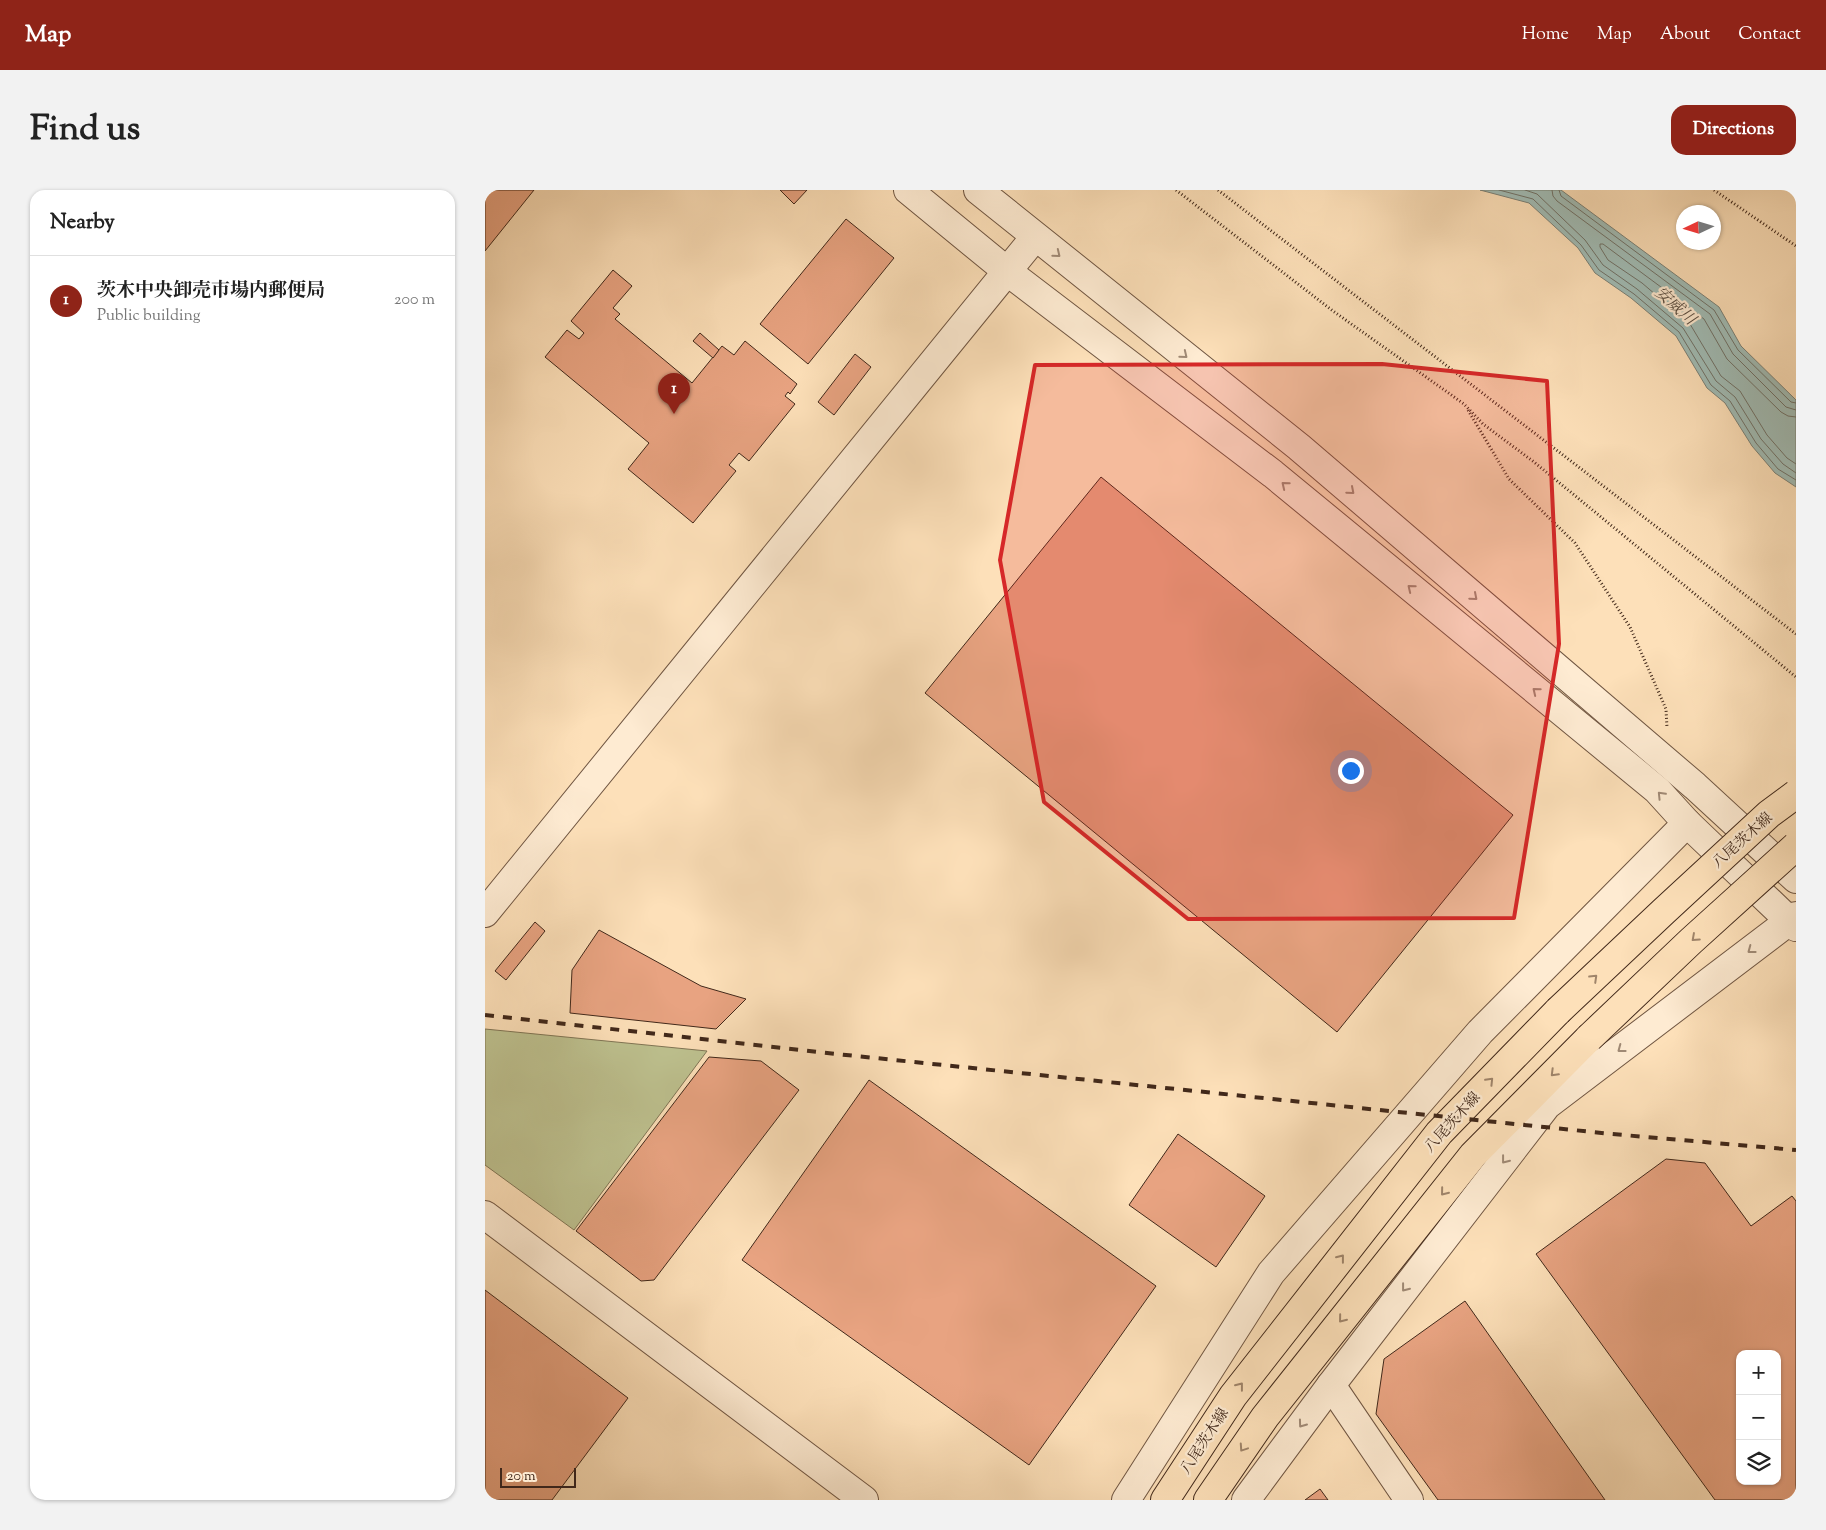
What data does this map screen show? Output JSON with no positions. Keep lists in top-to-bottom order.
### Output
{
  "streets": {
    "main road": ["八尾茨木線"]
  },
  "water": ["安威川"],
  "scale_bar": "20 m",
  "north": "left",
  "page": {
    "header": "Map",
    "nav": [
      "Home",
      "Map",
      "About",
      "Contact"
    ],
    "title": "Find us",
    "buttons": "Directions",
    "heading": "Nearby",
    "list": [
      {
        "mark": "1",
        "name": "茨木中央卸売市場内郵便局",
        "note": "Public building",
        "value": "200 m"
      }
    ],
    "pins": "1",
    "map_buttons": ["+", "−"],
    "scale": "20 m"
  }
}
